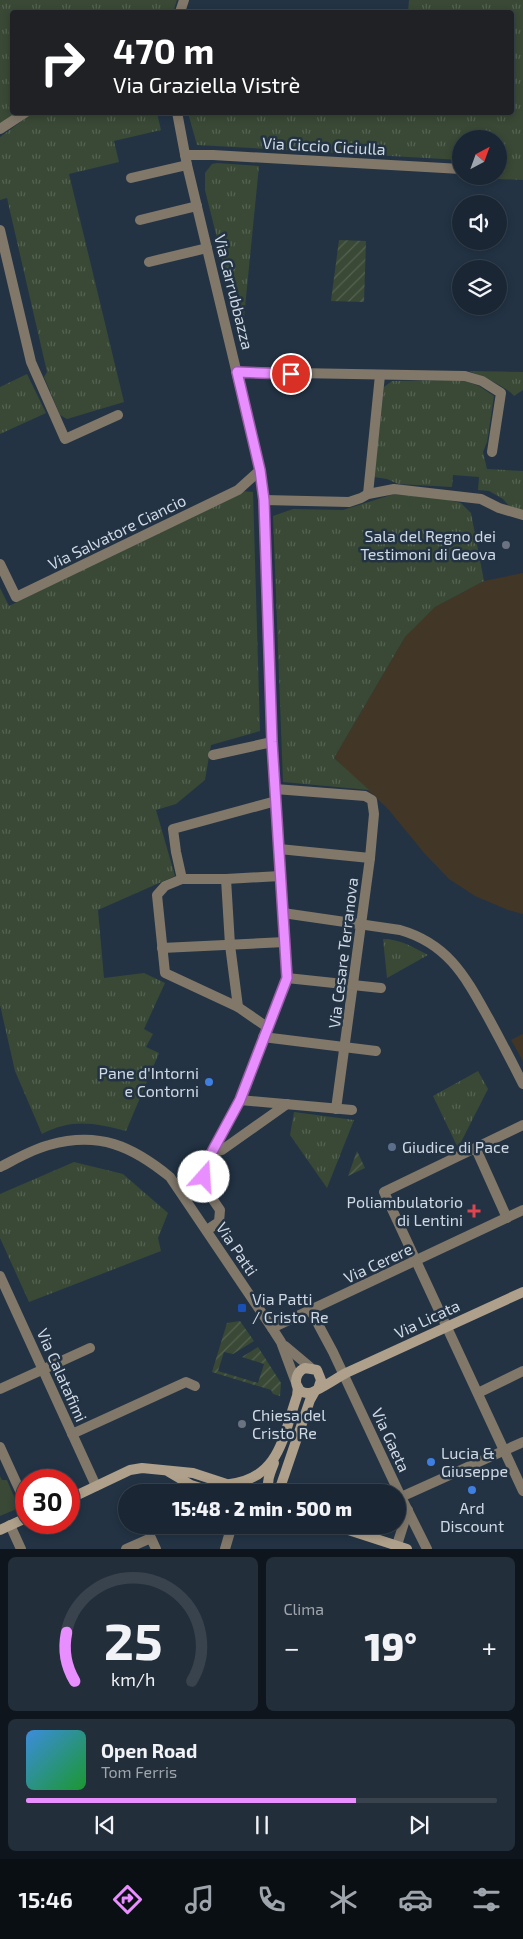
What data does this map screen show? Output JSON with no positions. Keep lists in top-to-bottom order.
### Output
{
  "streets": {
    "street": [
      "Via Ciccio Ciciulla",
      "Via Carrubbazza",
      "Via Salvatore Ciancio",
      "Via Cesare Terranova",
      "Via Patti",
      "Via Cerere",
      "Via Licata",
      "Via Calatafimi",
      "Via Gaeta"
    ]
  },
  "crossings": [
    ["Via Ciccio Ciciulla", "Via Carrubbazza"],
    ["Via Carrubbazza", "Via Salvatore Ciancio"],
    ["Via Carrubbazza", "Via Cesare Terranova"],
    ["Via Carrubbazza", "Via Patti"],
    ["Via Patti", "Via Cerere"],
    ["Via Cerere", "Via Gaeta"],
    ["Via Licata", "Via Gaeta"]
  ],
  "places": {
    "other": [
      "Sala del Regno dei Testimoni di Geova",
      "Pane d'Intorni e Contorni",
      "Giudice di Pace",
      "Chiesa del Cristo Re",
      "Lucia & Giuseppe",
      "Ard Discount"
    ],
    "health": ["Poliambulatorio di Lentini"],
    "transit": ["Via Patti / Cristo Re"]
  },
  "north": "top right",
  "page": {
    "turn": ["470 m", "Via Graziella Vistrè"],
    "limit": "30",
    "trip": "15:48 · 2 min · 500 m",
    "tile": "Clima",
    "heat": ["−", "19°", "+"],
    "song": ["Open Road", "Tom Ferris"],
    "tabs": "15:46",
    "gauge": ["25", "km/h"]
  }
}
